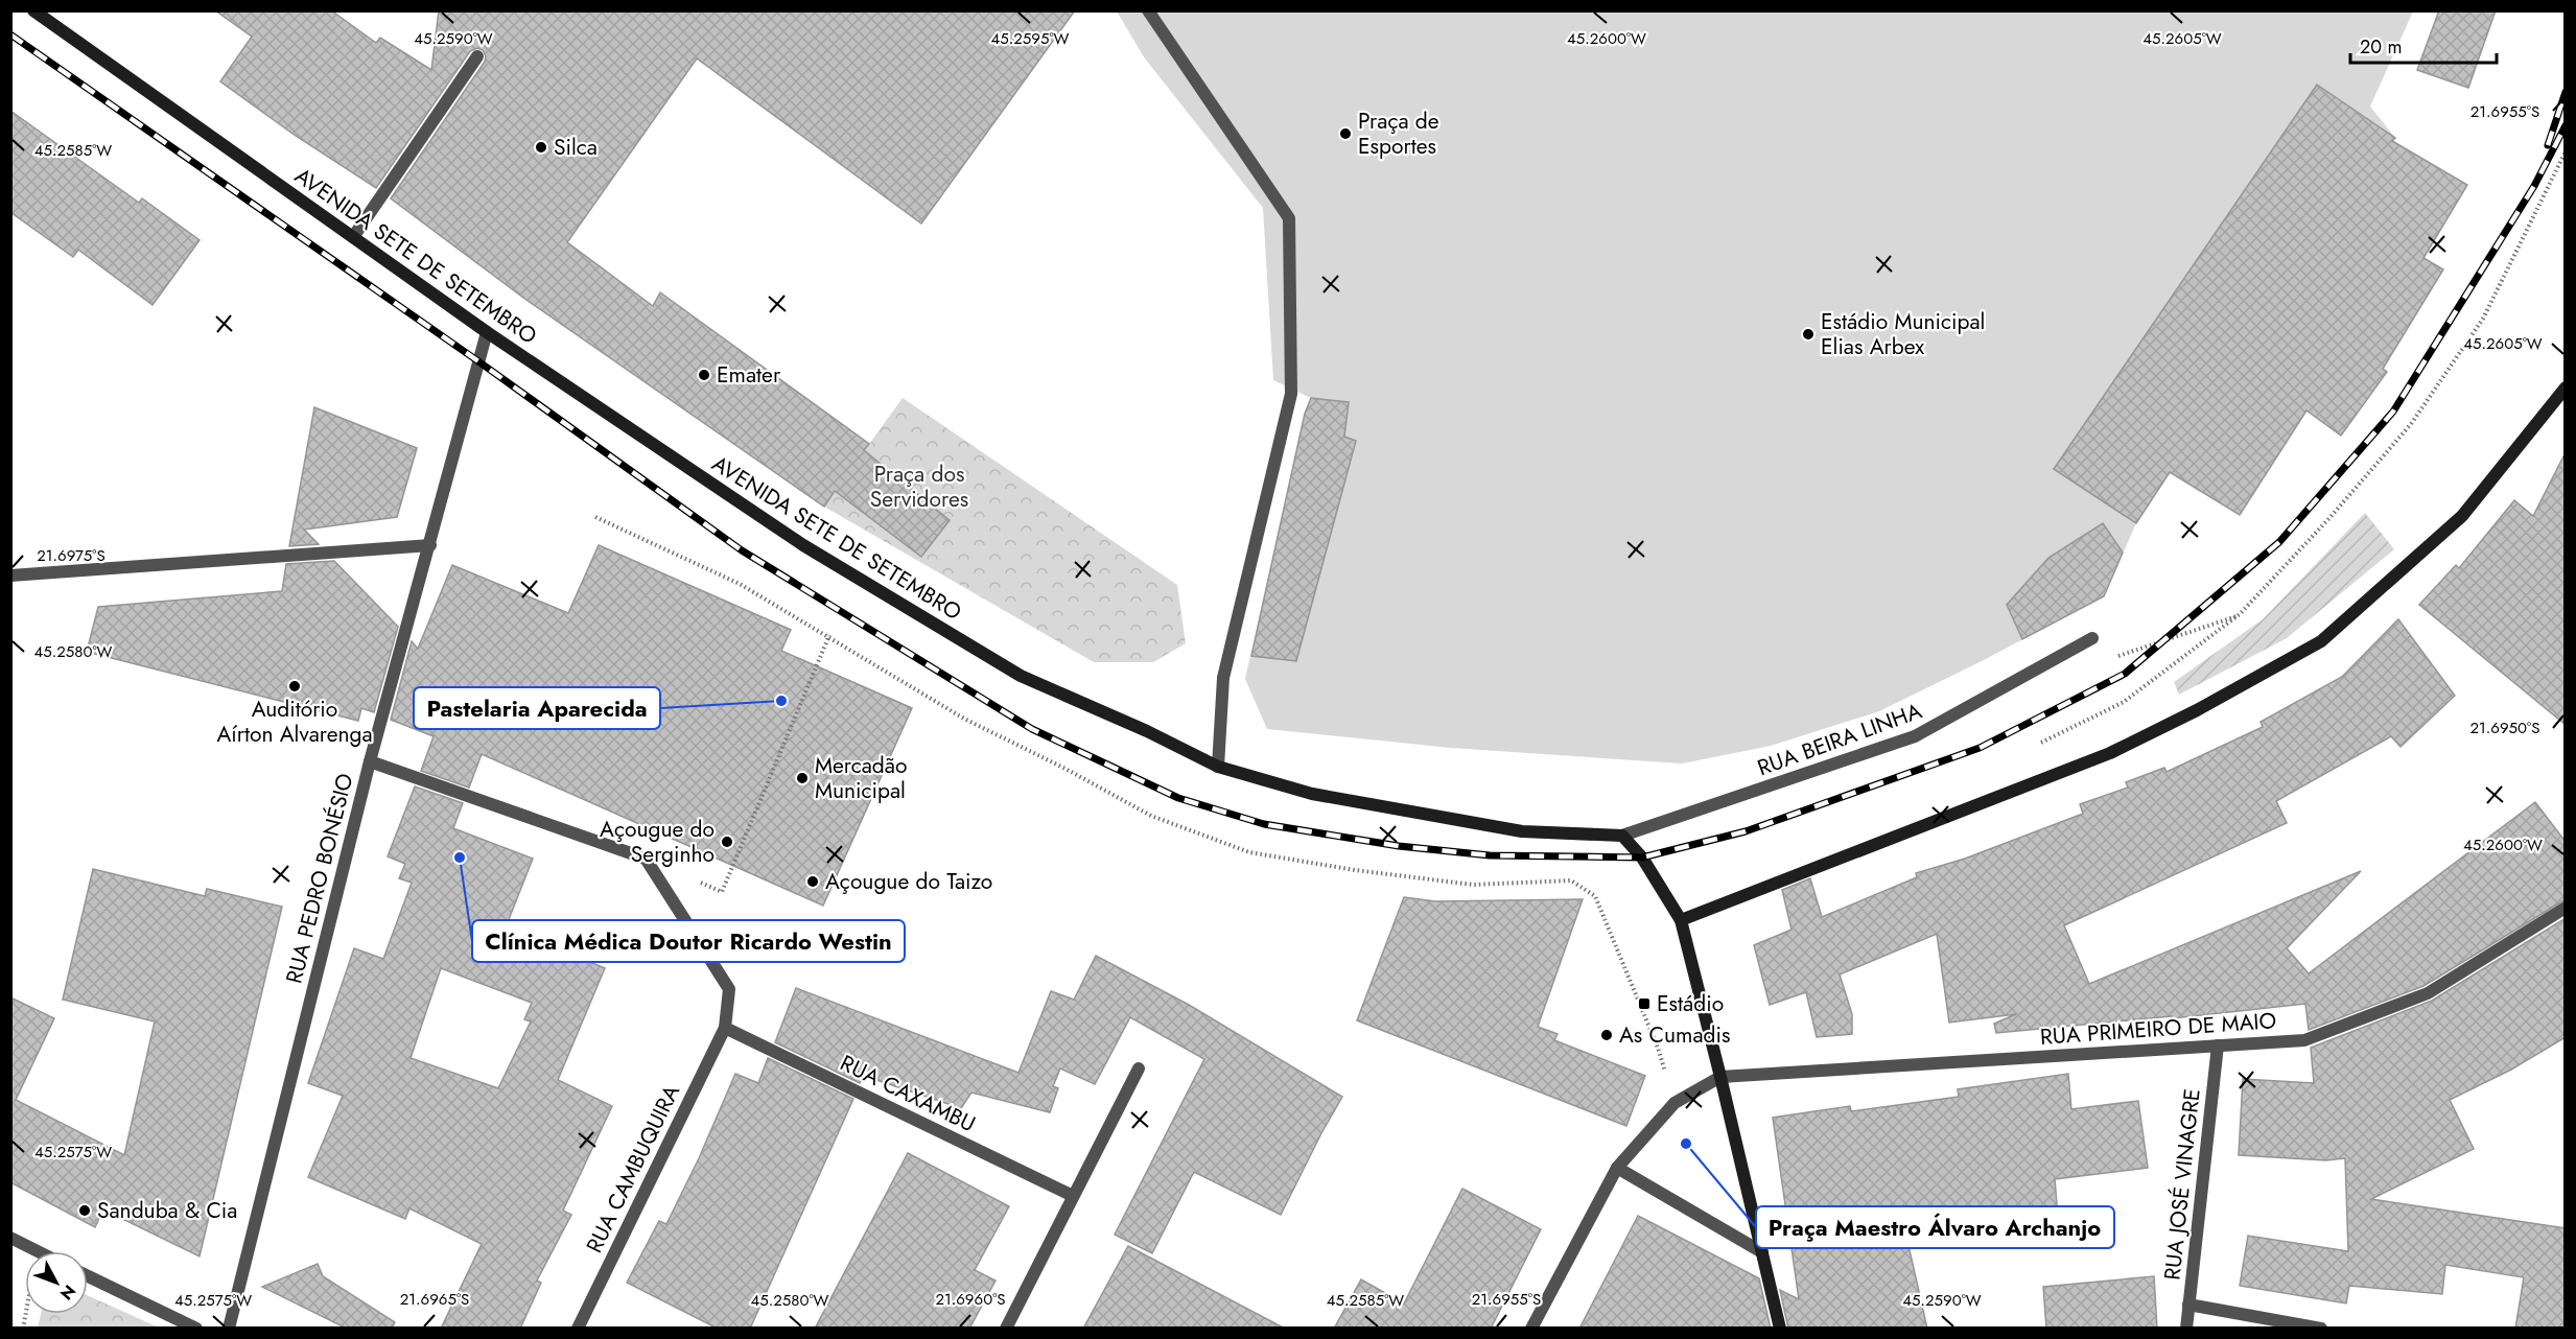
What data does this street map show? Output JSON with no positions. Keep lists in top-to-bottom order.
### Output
{
  "streets": {
    "main road": ["AVENIDA SETE DE SETEMBRO"],
    "street": [
      "RUA BEIRA LINHA",
      "RUA PEDRO BONÉSIO",
      "RUA PRIMEIRO DE MAIO",
      "RUA CAXAMBU",
      "RUA CAMBUQUIRA",
      "RUA JOSÉ VINAGRE"
    ]
  },
  "crossings": [
    ["AVENIDA SETE DE SETEMBRO", "RUA BEIRA LINHA"],
    ["AVENIDA SETE DE SETEMBRO", "RUA PEDRO BONÉSIO"],
    ["RUA PEDRO BONÉSIO", "RUA CAMBUQUIRA"],
    ["RUA PRIMEIRO DE MAIO", "RUA JOSÉ VINAGRE"],
    ["RUA CAXAMBU", "RUA CAMBUQUIRA"]
  ],
  "parks": ["Praça dos Servidores"],
  "places": {
    "other": [
      "Praça de Esportes",
      "Silca",
      "Estádio Municipal Elias Arbex",
      "Emater",
      "Auditório Aírton Alvarenga",
      "Pastelaria Aparecida",
      "Mercadão Municipal",
      "Açougue do Serginho",
      "Clínica Médica Doutor Ricardo Westin",
      "Açougue do Taizo",
      "As Cumadis",
      "Praça Maestro Álvaro Archanjo",
      "Sanduba & Cia"
    ],
    "transit": ["Estádio"]
  },
  "scale_bar": "20 m",
  "north": "bottom right",
  "coordinates": [
    "45.2590°W",
    "45.2595°W",
    "45.2600°W",
    "45.2605°W",
    "21.6955°S",
    "45.2585°W",
    "21.6975°S",
    "45.2580°W",
    "21.6950°S",
    "45.2575°W",
    "21.6965°S",
    "21.6960°S"
  ]
}
